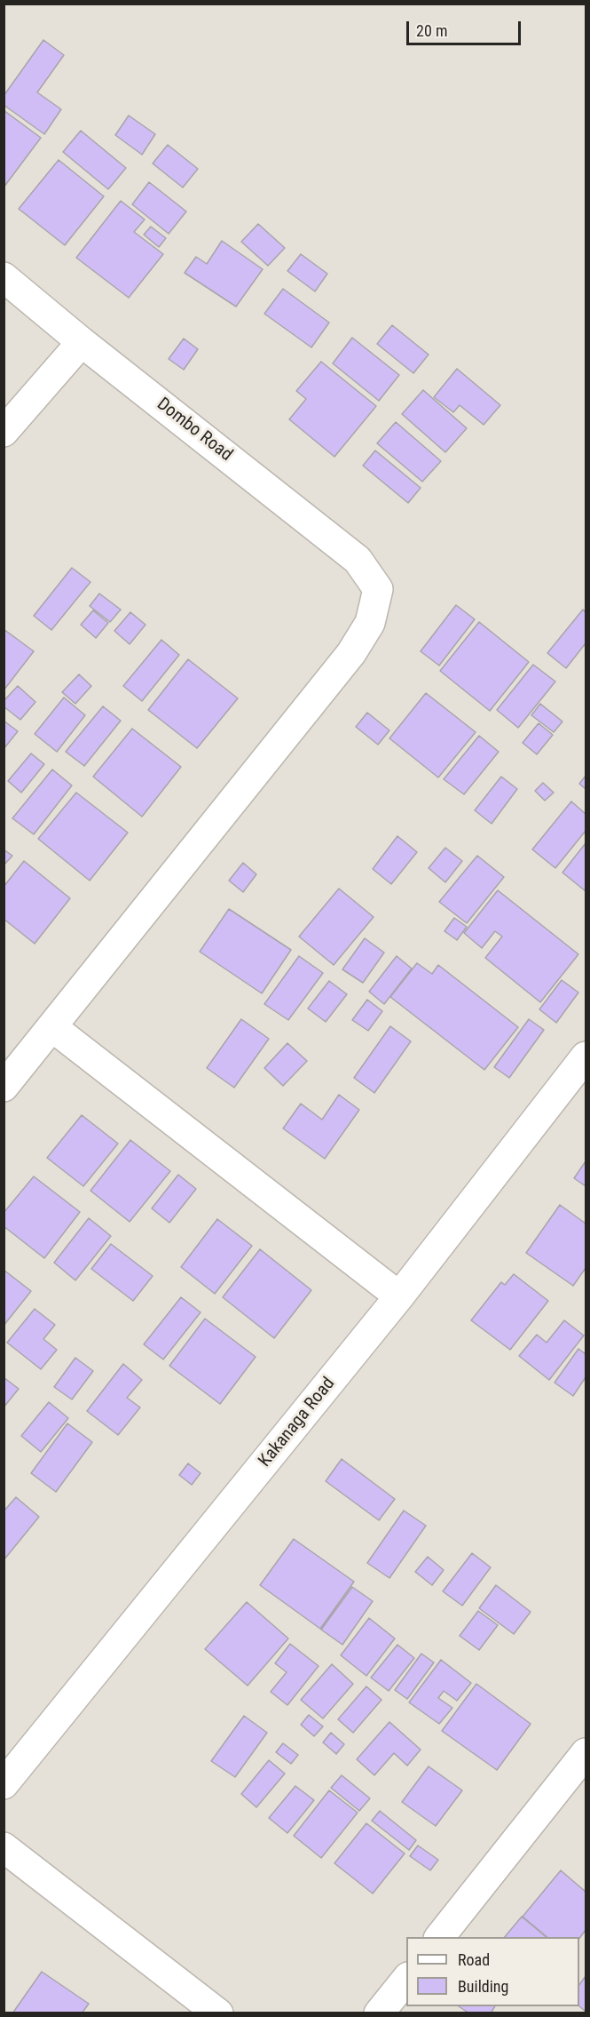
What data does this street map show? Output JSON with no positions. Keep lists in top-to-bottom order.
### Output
{
  "streets": {
    "street": ["Dombo Road", "Kakanaga Road"]
  },
  "legend": ["Road", "Building"],
  "scale_bar": "20 m"
}
